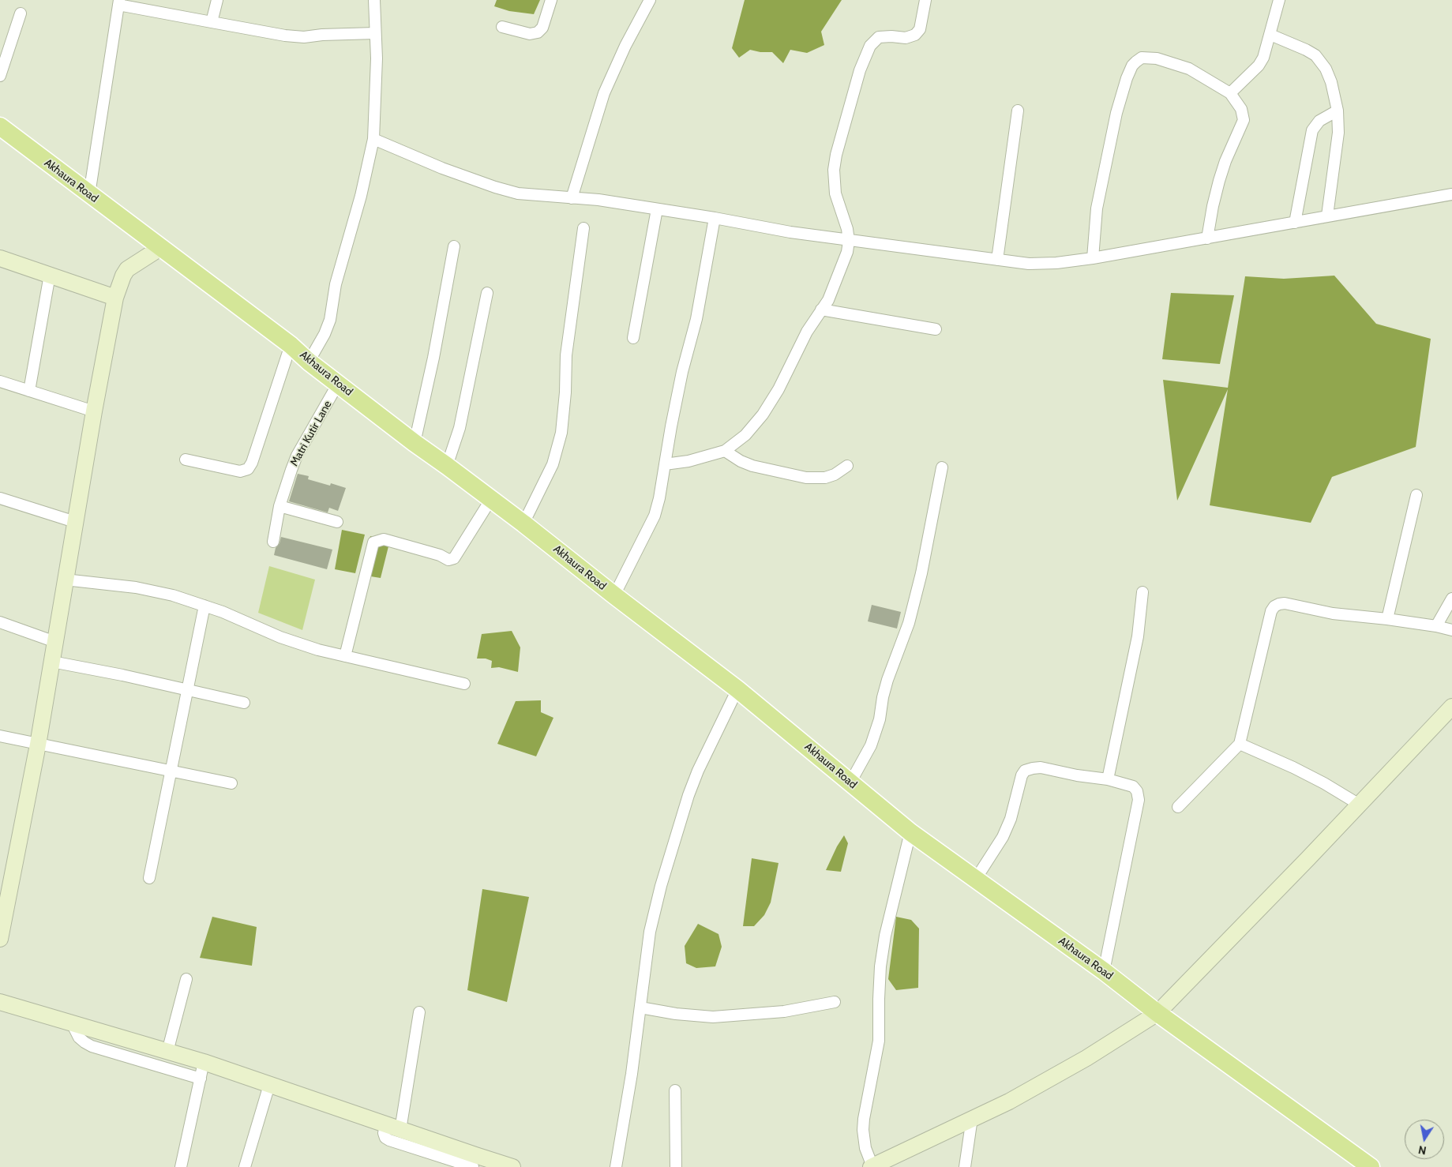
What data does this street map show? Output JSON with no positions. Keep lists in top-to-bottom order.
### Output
{
  "streets": {
    "main road": ["Akhaura Road"],
    "street": ["Matri Kutir Lane"]
  },
  "crossings": [
    ["Akhaura Road", "Matri Kutir Lane"]
  ],
  "north": "bottom"
}
